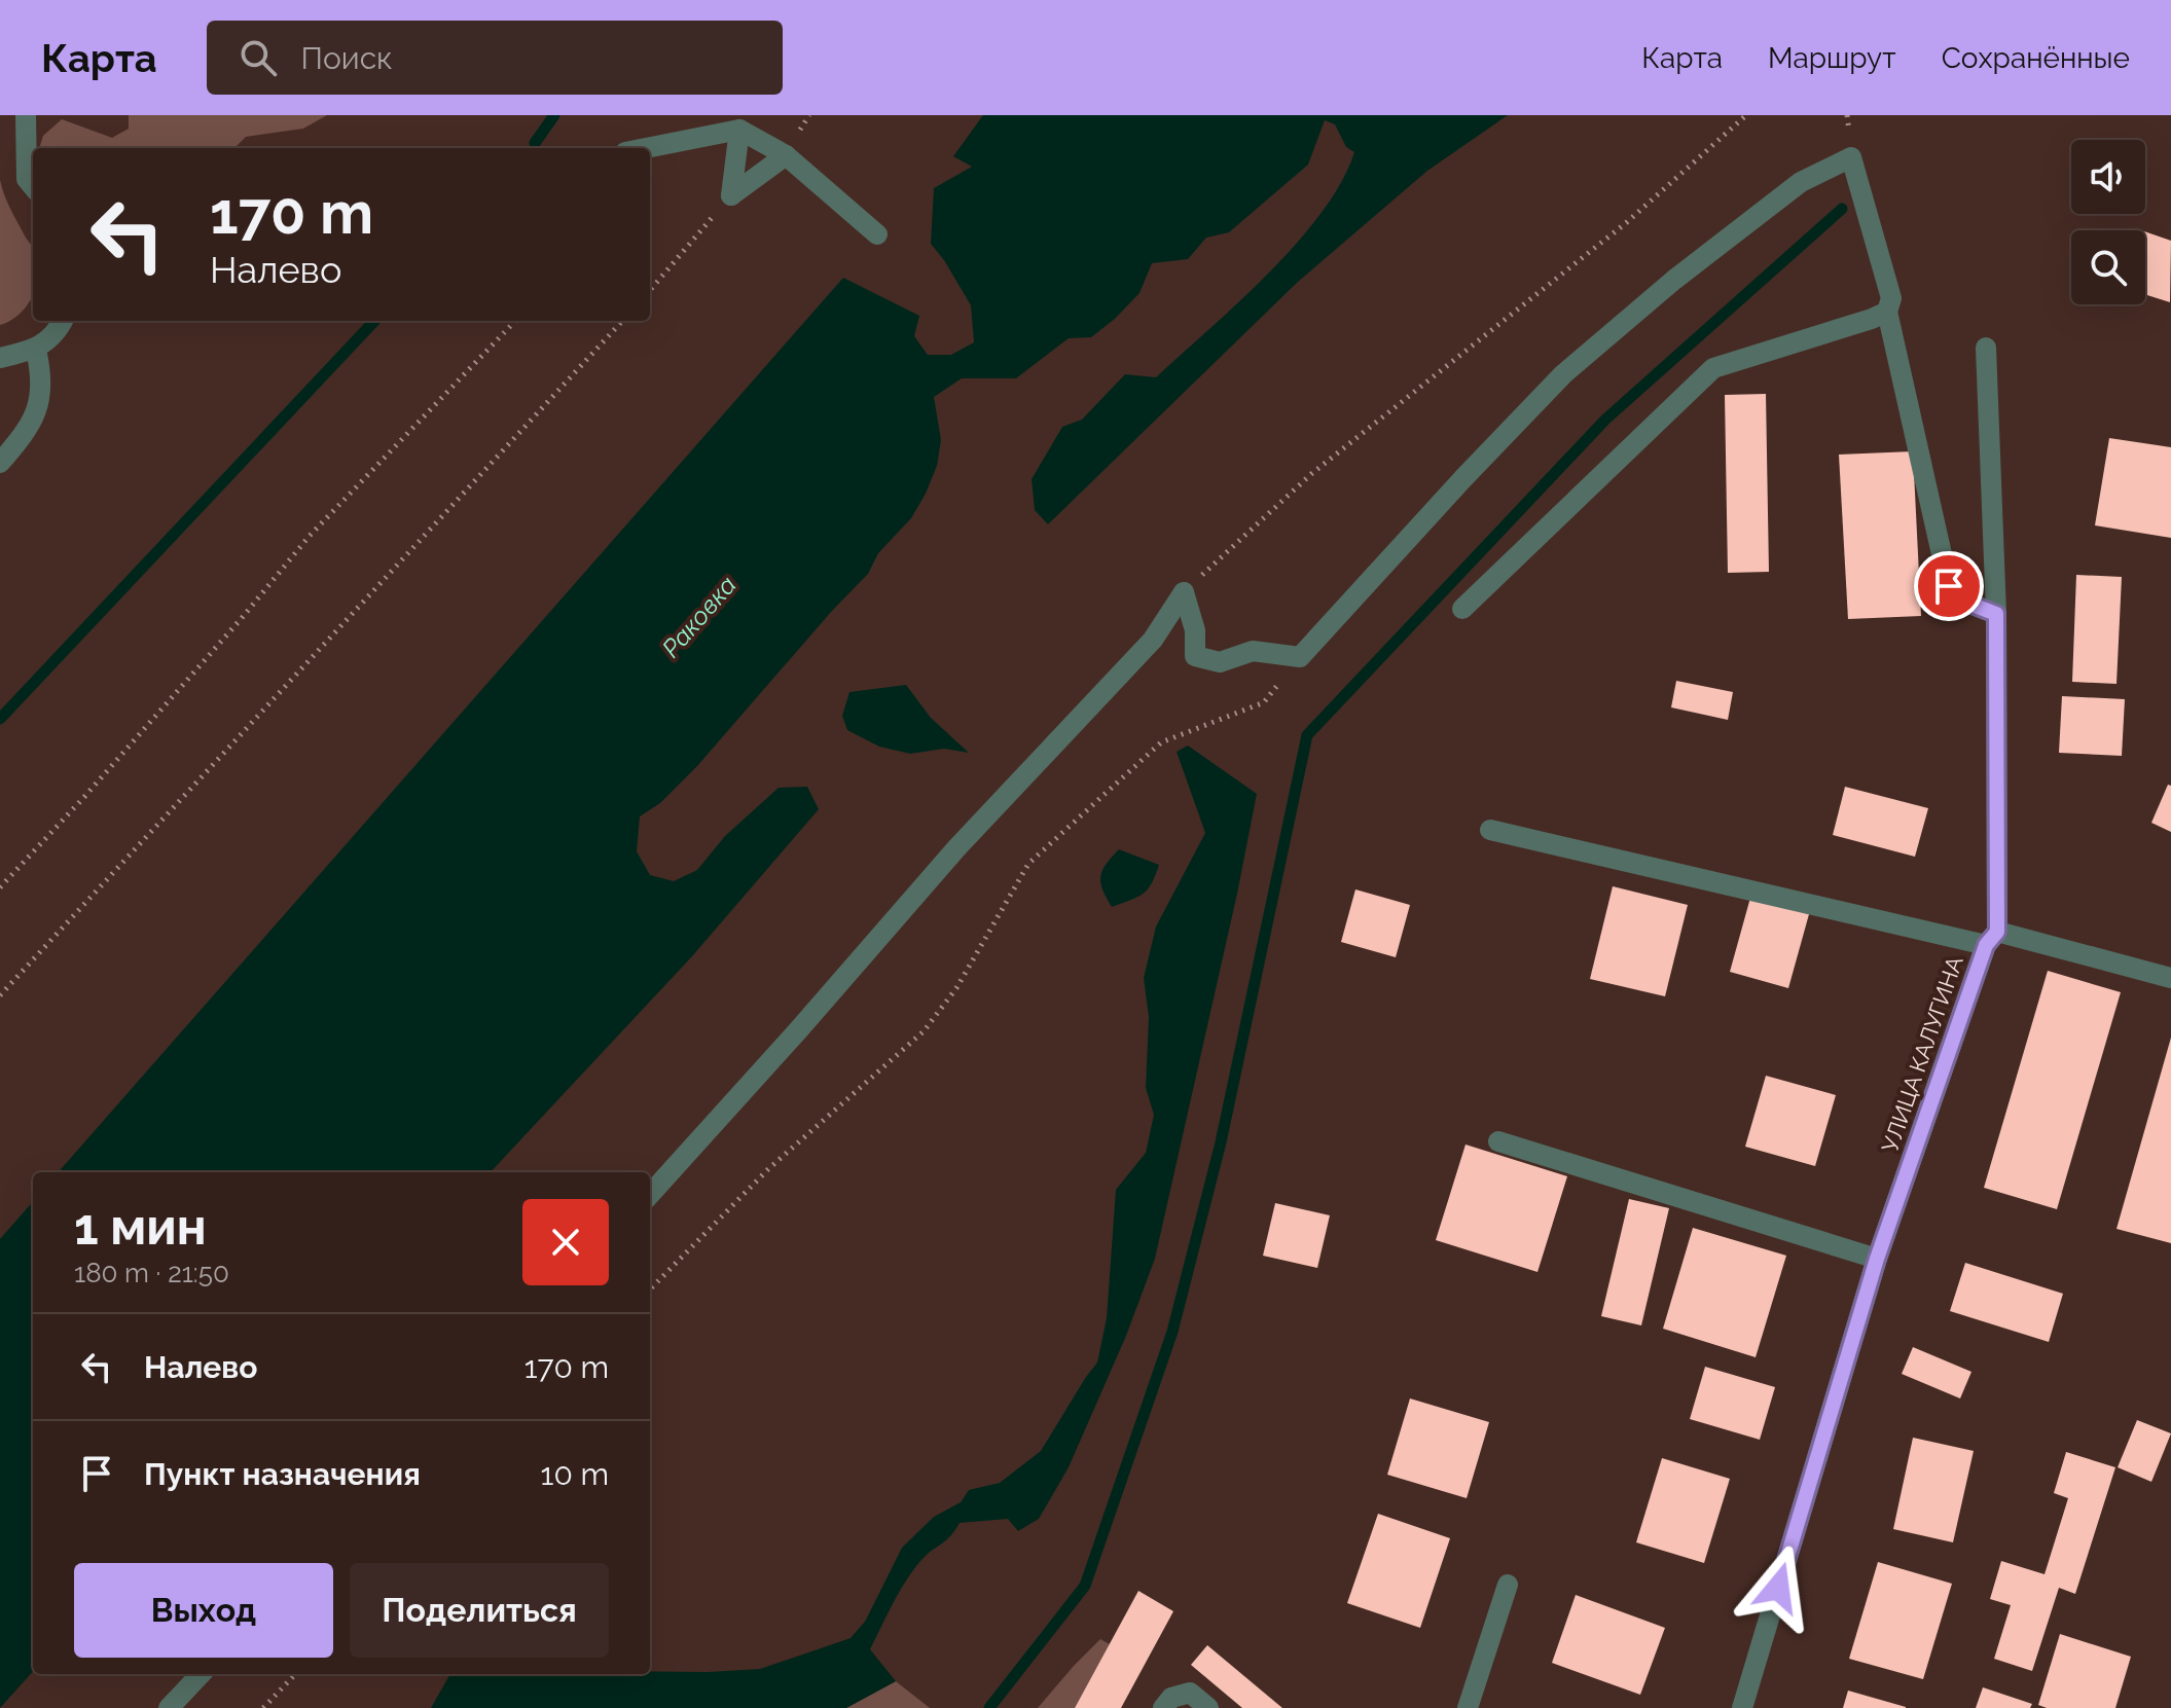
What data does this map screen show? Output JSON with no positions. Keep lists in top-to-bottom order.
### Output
{
  "streets": {
    "street": ["УЛИЦА КАЛУГИНА"]
  },
  "water": ["Раковка"],
  "page": {
    "header": "Карта",
    "search": "Поиск",
    "nav": ["Карта", "Маршрут", "Сохранённые"],
    "turn": ["170 m", "Налево"],
    "heading": ["1 мин", "180 m · 21:50"],
    "list": [
      {
        "name": "Налево",
        "value": "170 m"
      },
      {
        "name": "Пункт назначения",
        "value": "10 m"
      }
    ],
    "buttons": ["Выход", "Поделиться"]
  }
}
